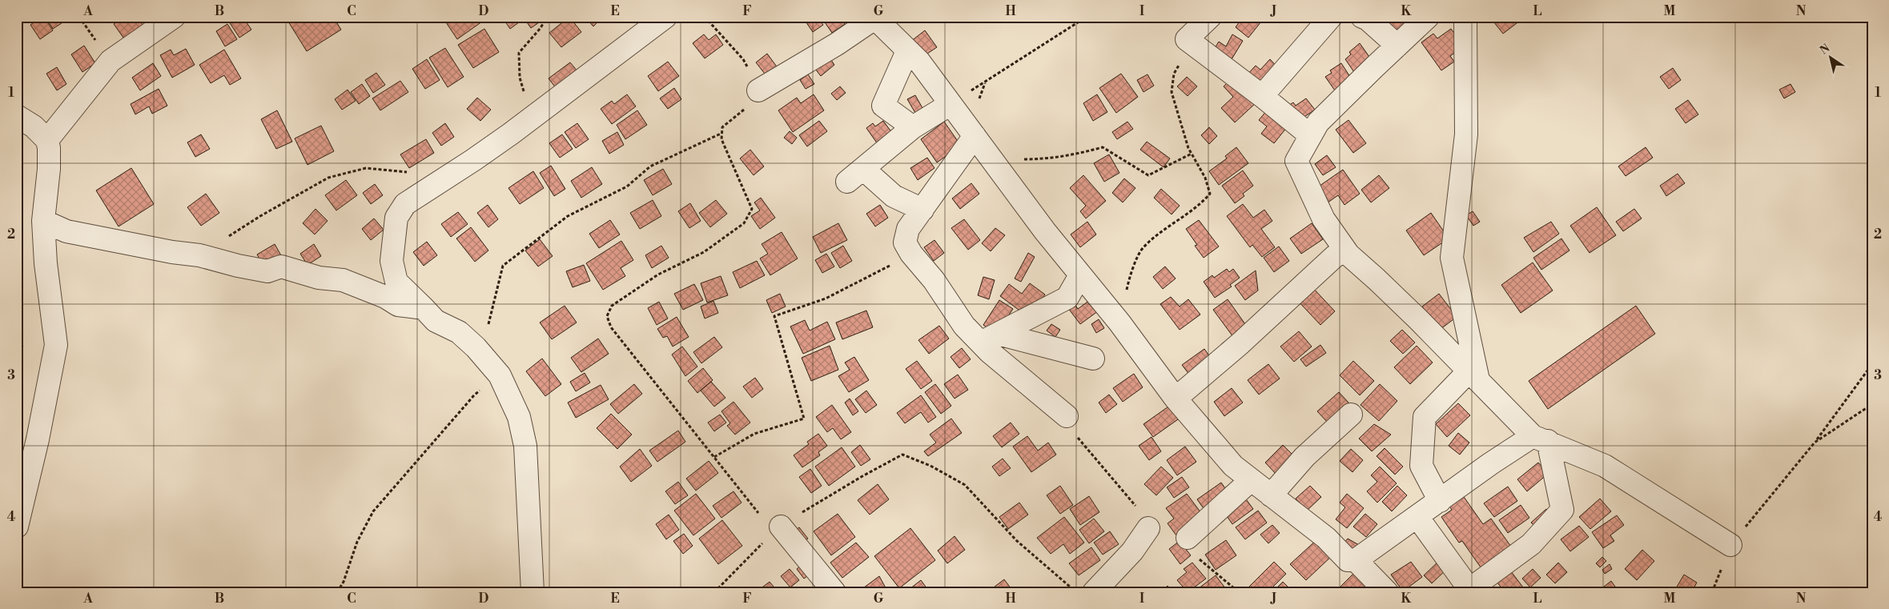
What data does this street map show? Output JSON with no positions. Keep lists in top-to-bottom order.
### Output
{
  "north": "top left",
  "grid": {
    "columns": [
      "A",
      "B",
      "C",
      "D",
      "E",
      "F",
      "G",
      "H",
      "I",
      "J",
      "K",
      "L",
      "M",
      "N"
    ],
    "rows": [
      "1",
      "2",
      "3",
      "4"
    ]
  }
}
